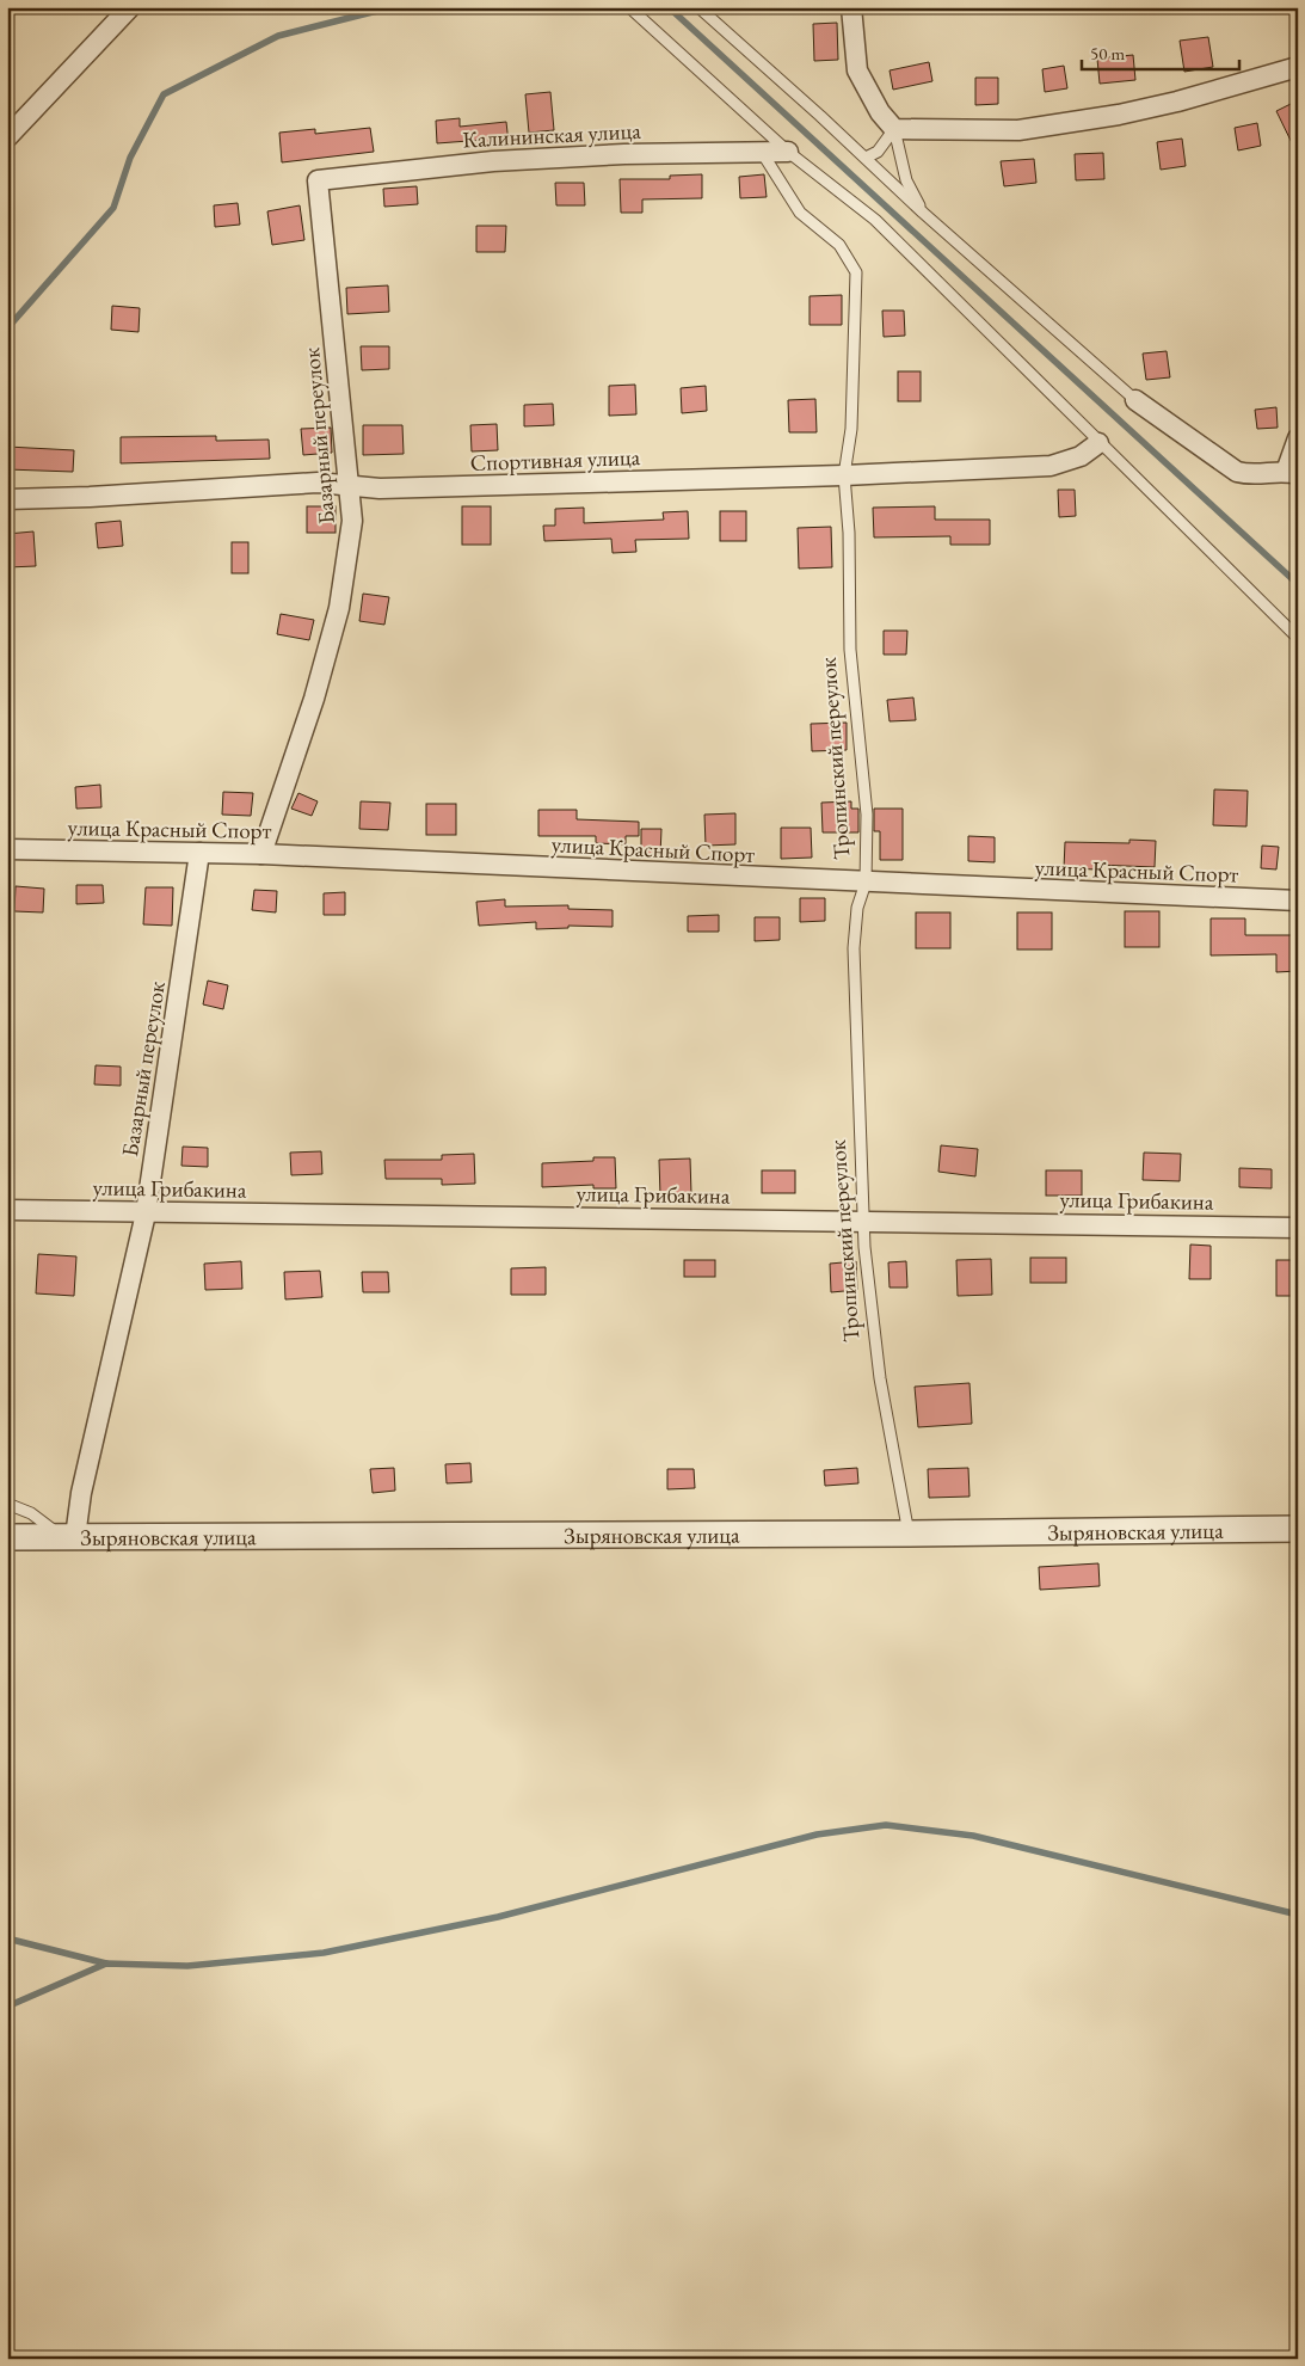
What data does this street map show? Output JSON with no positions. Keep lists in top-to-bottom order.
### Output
{
  "streets": {
    "street": [
      "Калининская улица",
      "Базарный переулок",
      "Спортивная улица",
      "улица Красный Спорт",
      "улица Грибакина",
      "Зыряновская улица"
    ],
    "lane": ["Тропинский переулок"]
  },
  "crossings": [
    ["Калининская улица", "Базарный переулок"],
    ["Калининская улица", "Тропинский переулок"],
    ["Базарный переулок", "Спортивная улица"],
    ["Базарный переулок", "улица Красный Спорт"],
    ["Базарный переулок", "улица Грибакина"],
    ["Базарный переулок", "Зыряновская улица"],
    ["Спортивная улица", "Тропинский переулок"],
    ["Тропинский переулок", "улица Красный Спорт"],
    ["Тропинский переулок", "улица Грибакина"],
    ["Тропинский переулок", "Зыряновская улица"]
  ],
  "scale_bar": "50 m"
}
